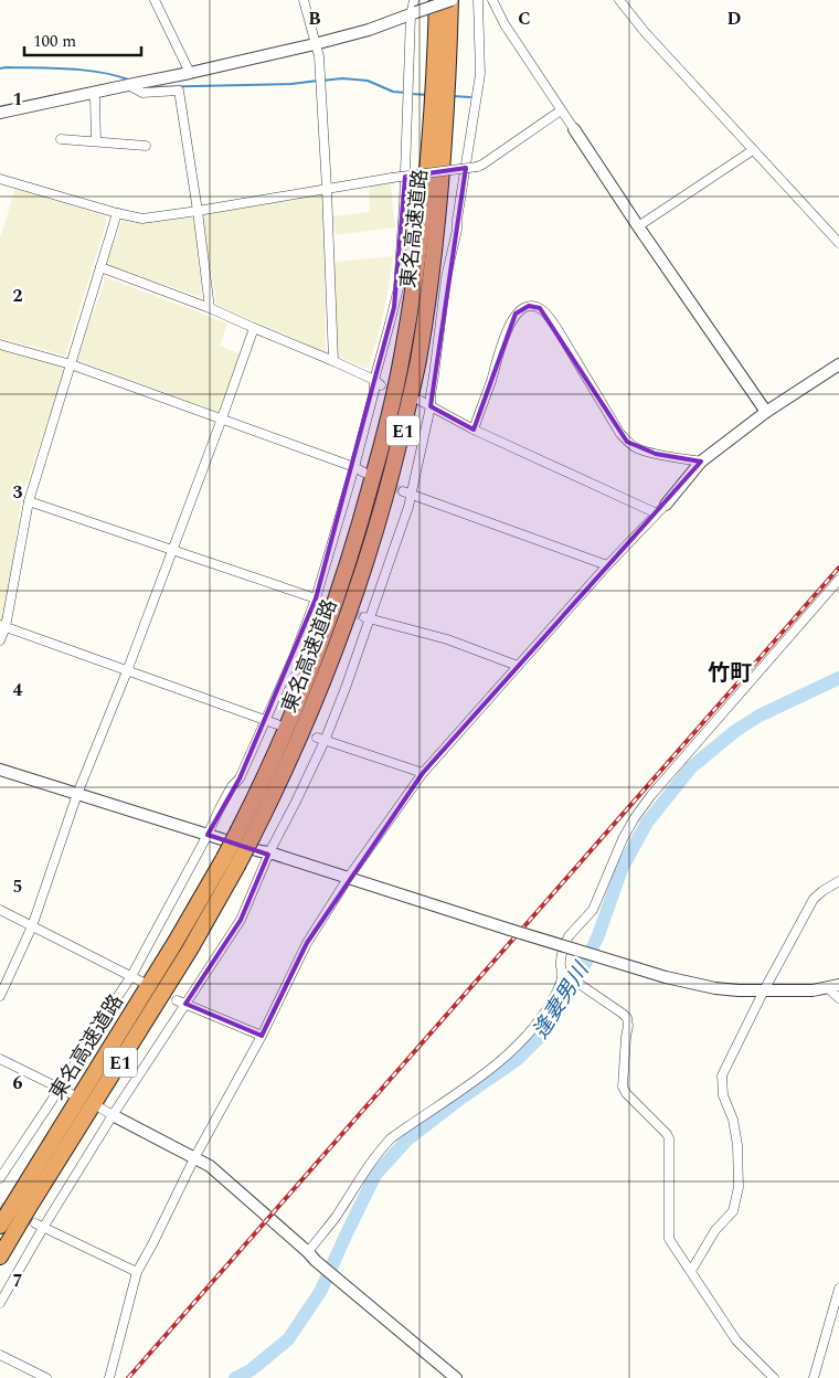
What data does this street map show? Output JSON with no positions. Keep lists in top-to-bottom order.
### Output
{
  "streets": {
    "highway": ["東名高速道路", "E1"]
  },
  "districts": ["竹町"],
  "water": ["逢妻男川"],
  "scale_bar": "100 m",
  "grid": {
    "columns": ["B", "C", "D"],
    "rows": [
      "1",
      "2",
      "3",
      "4",
      "5",
      "6",
      "7"
    ]
  }
}
